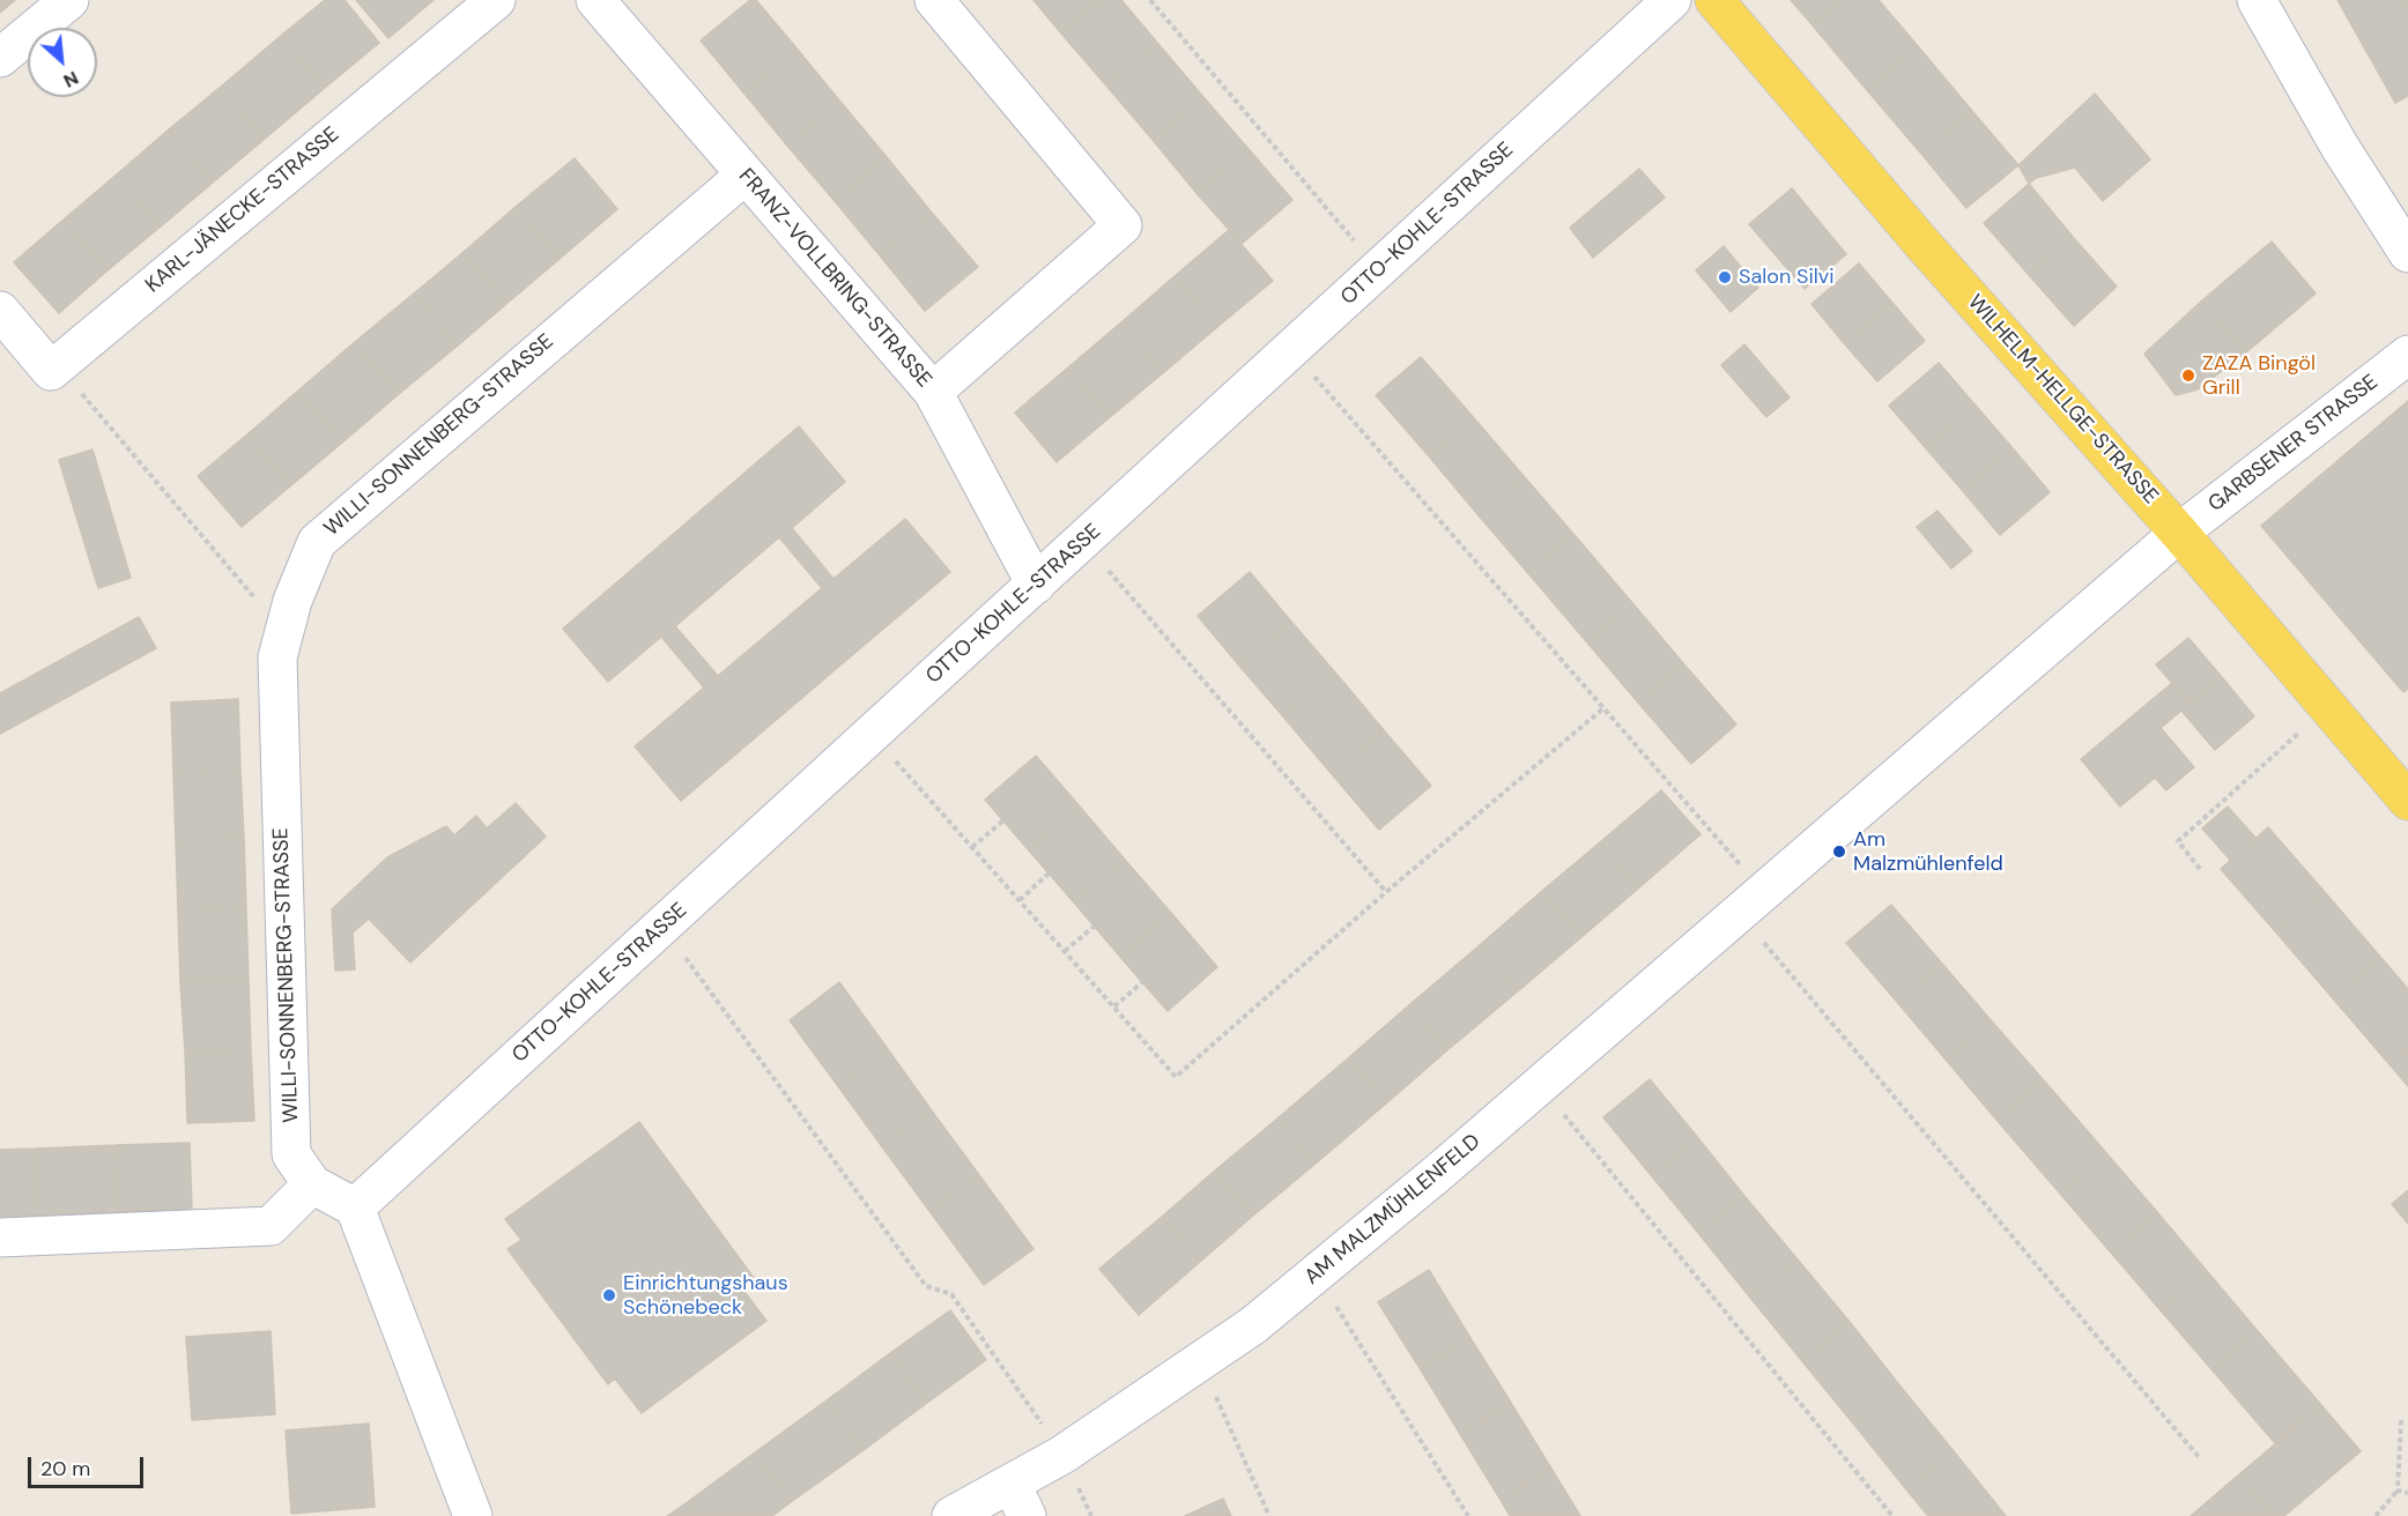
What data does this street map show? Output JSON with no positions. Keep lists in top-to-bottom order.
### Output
{
  "streets": {
    "main road": ["WILHELM-HELLGE-STRASSE"],
    "street": [
      "KARL-JÄNECKE-STRASSE",
      "OTTO-KOHLE-STRASSE",
      "FRANZ-VOLLBRING-STRASSE",
      "WILLI-SONNENBERG-STRASSE",
      "GARBSENER STRASSE",
      "AM MALZMÜHLENFELD"
    ]
  },
  "crossings": [
    ["OTTO-KOHLE-STRASSE", "FRANZ-VOLLBRING-STRASSE"],
    ["OTTO-KOHLE-STRASSE", "WILLI-SONNENBERG-STRASSE"],
    ["FRANZ-VOLLBRING-STRASSE", "WILLI-SONNENBERG-STRASSE"],
    ["WILHELM-HELLGE-STRASSE", "GARBSENER STRASSE"],
    ["WILHELM-HELLGE-STRASSE", "AM MALZMÜHLENFELD"],
    ["GARBSENER STRASSE", "AM MALZMÜHLENFELD"]
  ],
  "places": [
    "Salon Silvi",
    "ZAZA Bingöl Grill",
    "Am Malzmühlenfeld",
    "Einrichtungshaus Schönebeck"
  ],
  "scale_bar": "20 m",
  "north": "bottom right"
}
